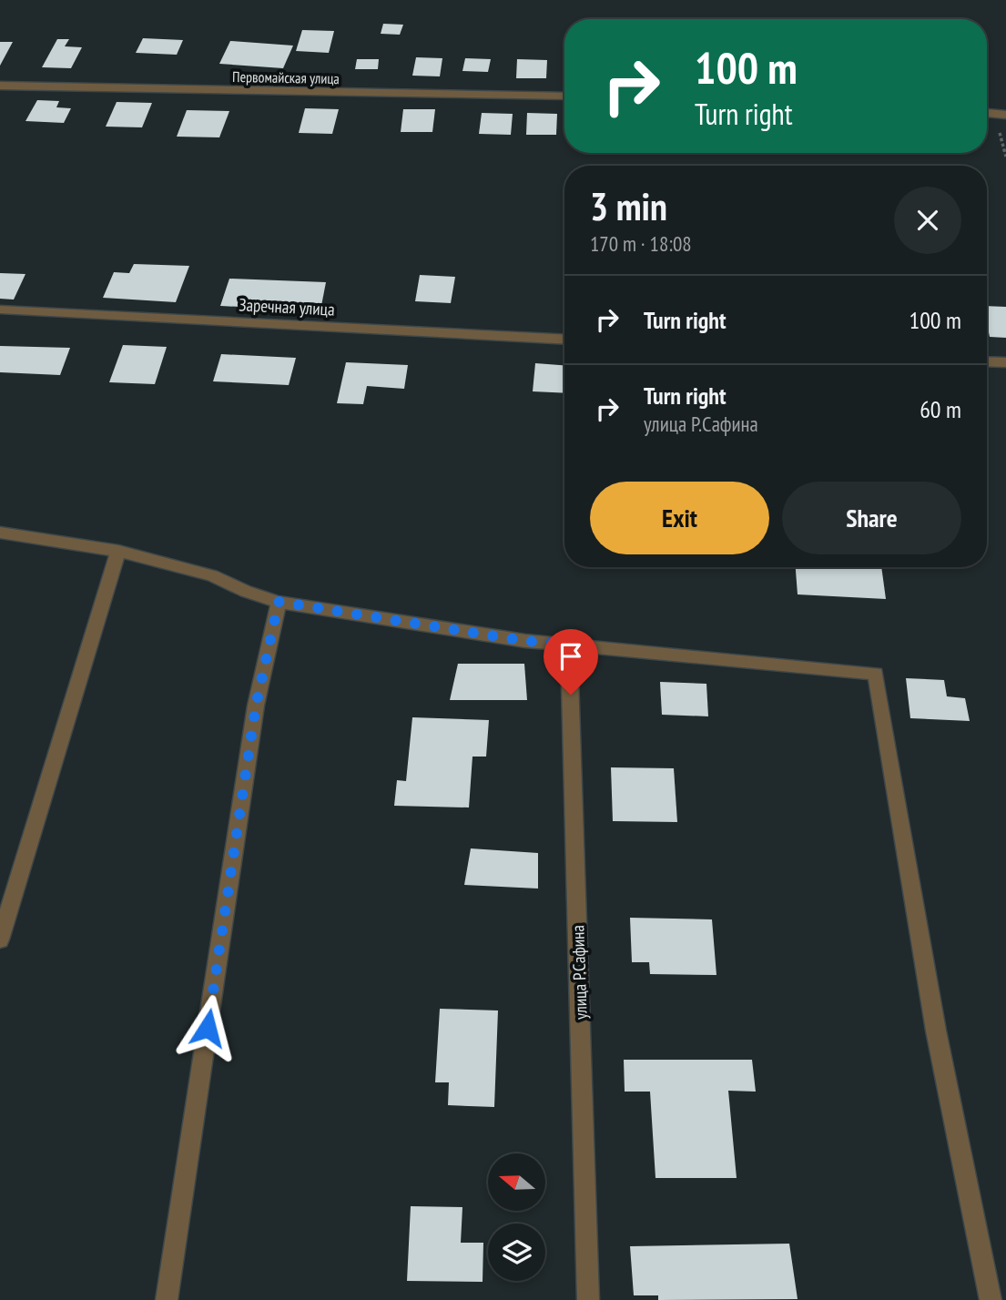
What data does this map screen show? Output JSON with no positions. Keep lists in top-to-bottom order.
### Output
{
  "streets": {
    "street": ["Первомайская улица", "Заречная улица", "улица Р.Сафина"]
  },
  "north": "left",
  "page": {
    "turn": ["100 m", "Turn right"],
    "heading": ["3 min", "170 m · 18:08"],
    "list": [
      {
        "name": "Turn right",
        "value": "100 m"
      },
      {
        "name": "Turn right",
        "note": "улица Р.Сафина",
        "value": "60 m"
      }
    ],
    "buttons": ["Exit", "Share"]
  }
}
